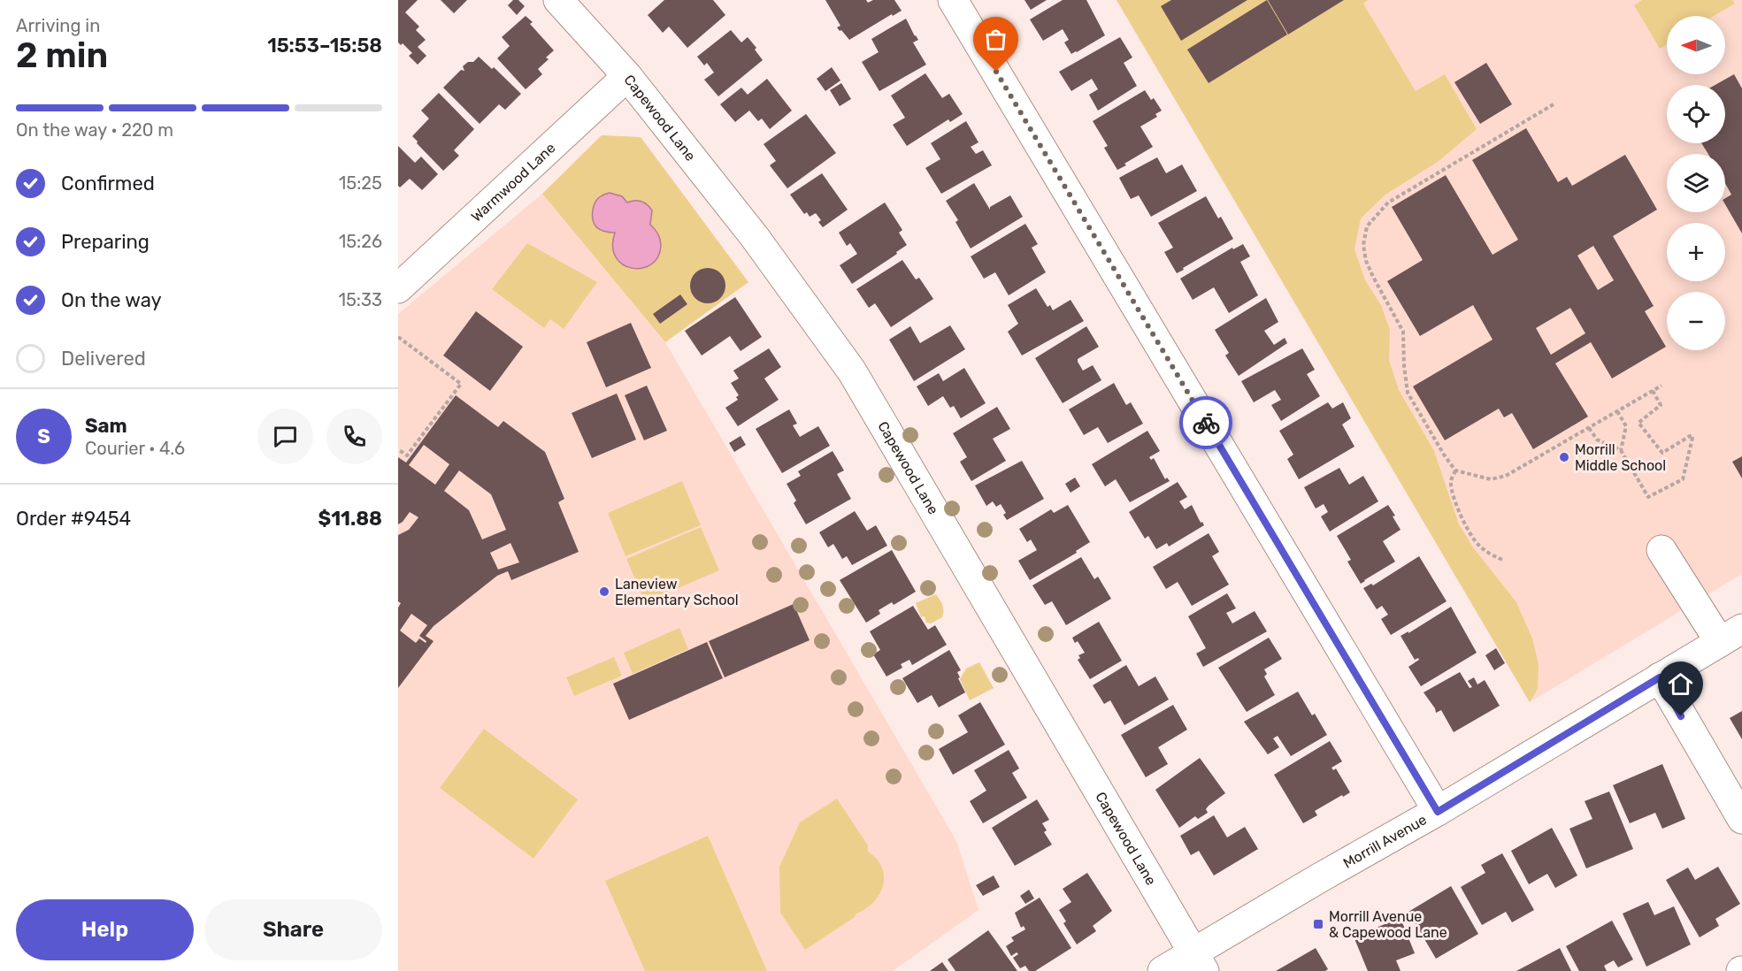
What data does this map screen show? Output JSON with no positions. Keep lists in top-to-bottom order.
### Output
{
  "streets": {
    "street": ["Capewood Lane", "Warmwood Lane", "Morrill Avenue"]
  },
  "crossings": [
    ["Capewood Lane", "Warmwood Lane"],
    ["Capewood Lane", "Morrill Avenue"]
  ],
  "places": {
    "other": ["Morrill Middle School", "Laneview Elementary School"],
    "transit": ["Morrill Avenue & Capewood Lane"]
  },
  "north": "left",
  "page": {
    "heading": ["2 min", "Arriving in", "15:53–15:58"],
    "panel": [
      "Sam",
      "Courier · 4.6",
      "Order #9454",
      "$11.88"
    ],
    "map_buttons": ["+", "−"],
    "bar": "On the way · 220 m",
    "list": [
      ["Confirmed", "15:25"],
      ["Preparing", "15:26"],
      ["On the way", "15:33"],
      "Delivered"
    ],
    "round": "S",
    "buttons": ["Help", "Share"]
  }
}
